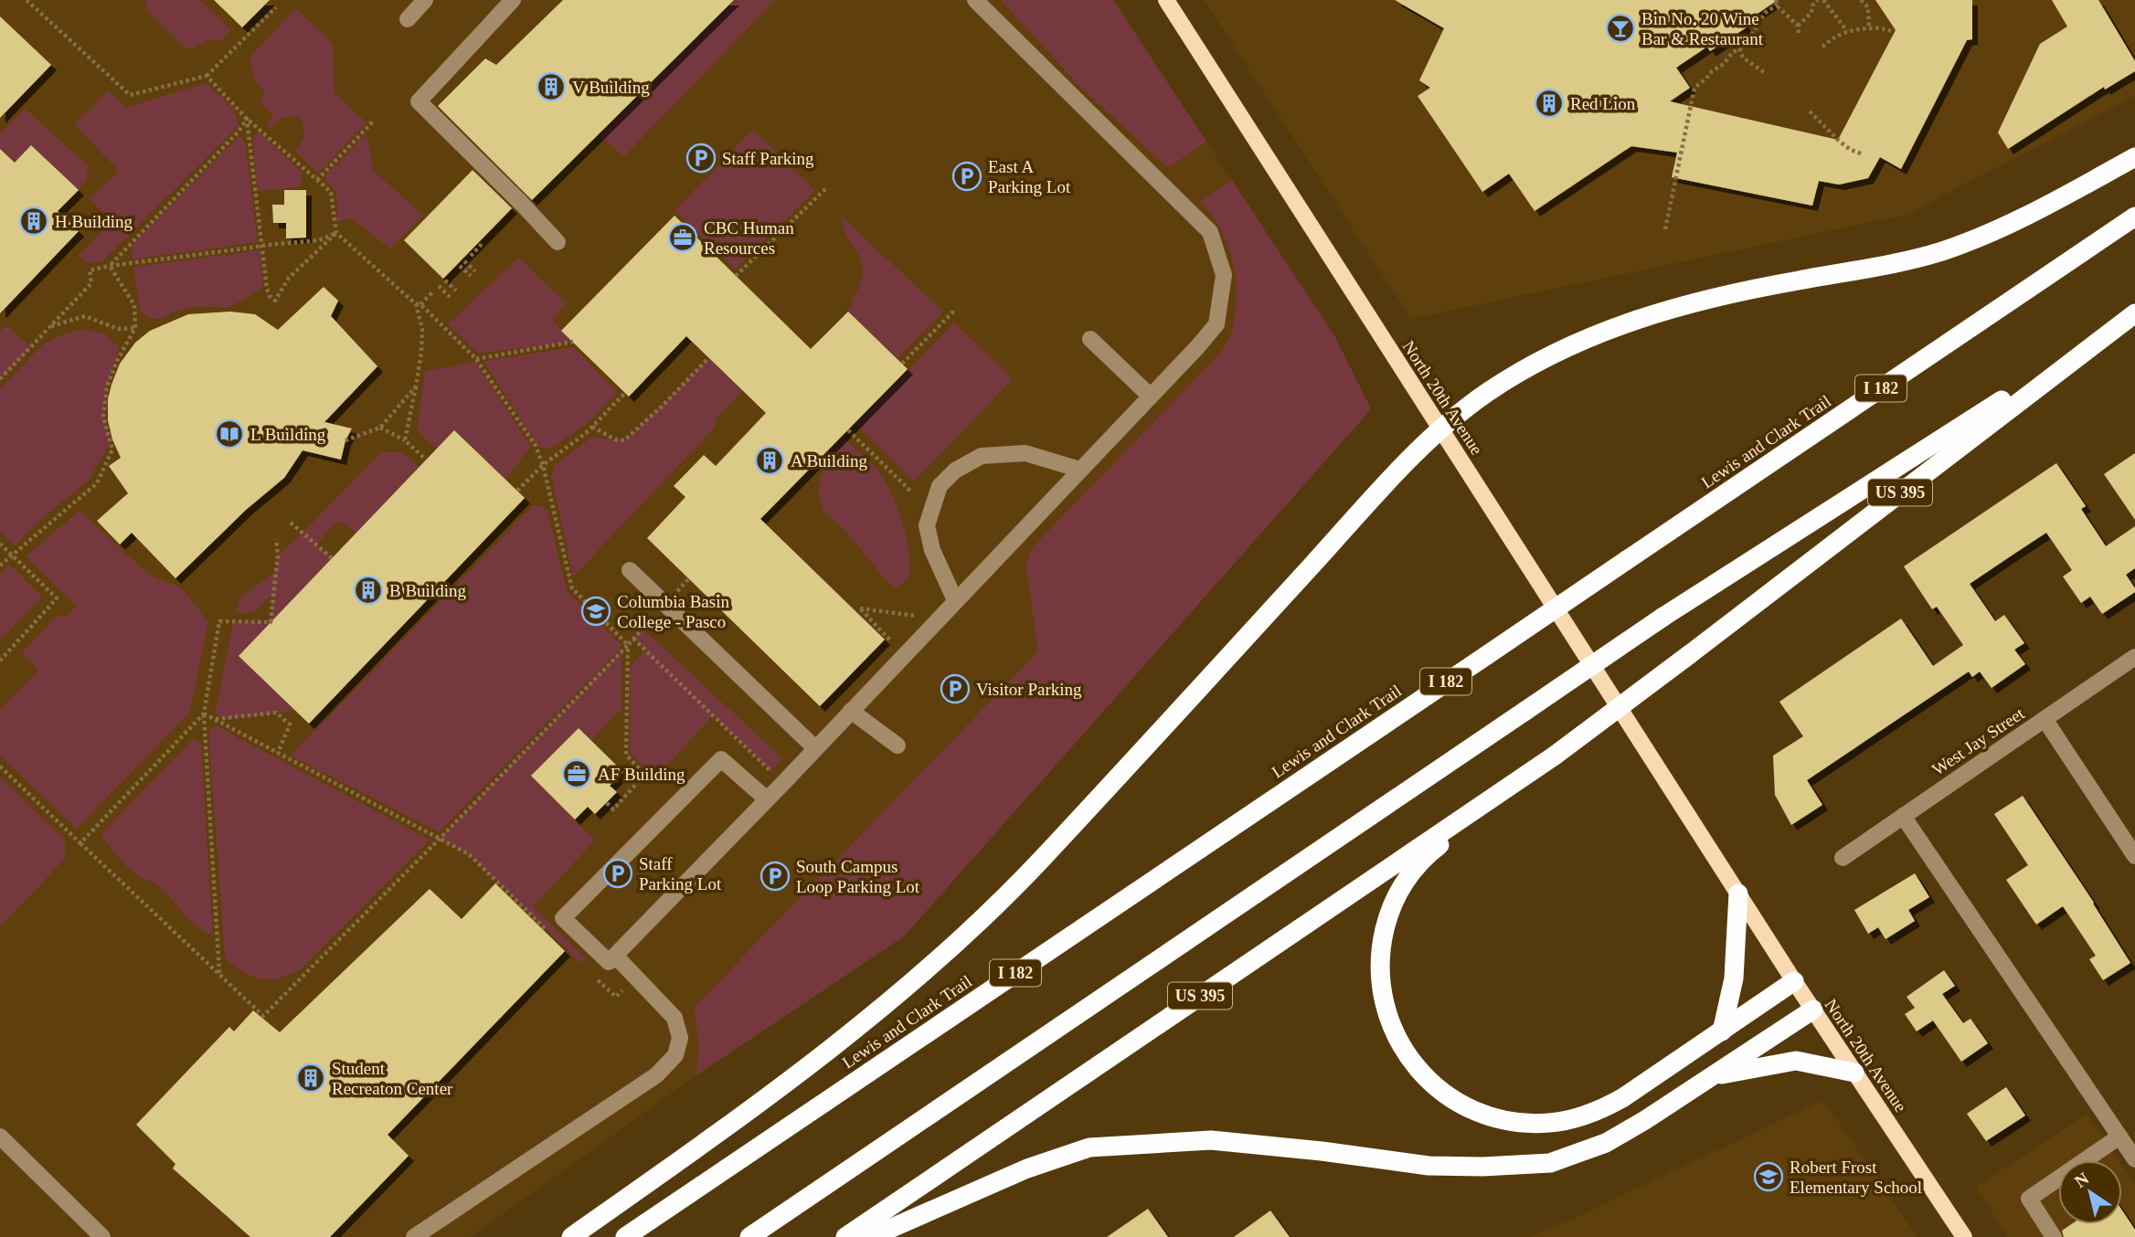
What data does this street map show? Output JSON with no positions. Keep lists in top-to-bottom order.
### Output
{
  "streets": {
    "highway": ["I 182", "Lewis and Clark Trail", "US 395"],
    "main road": ["North 20th Avenue"],
    "street": ["West Jay Street"]
  },
  "places": {
    "bar": ["Bin No. 20 Wine Bar & Restaurant"],
    "building": [
      "V Building",
      "Red Lion",
      "H Building",
      "A Building",
      "B Building",
      "Student Recreaton Center"
    ],
    "parking": [
      "Staff Parking",
      "East A Parking Lot",
      "Visitor Parking",
      "Staff Parking Lot",
      "South Campus Loop Parking Lot"
    ],
    "office": ["CBC Human Resources", "AF Building"],
    "library": ["L Building"],
    "school or university": ["Columbia Basin College - Pasco", "Robert Frost Elementary School"]
  },
  "north": "top left"
}
